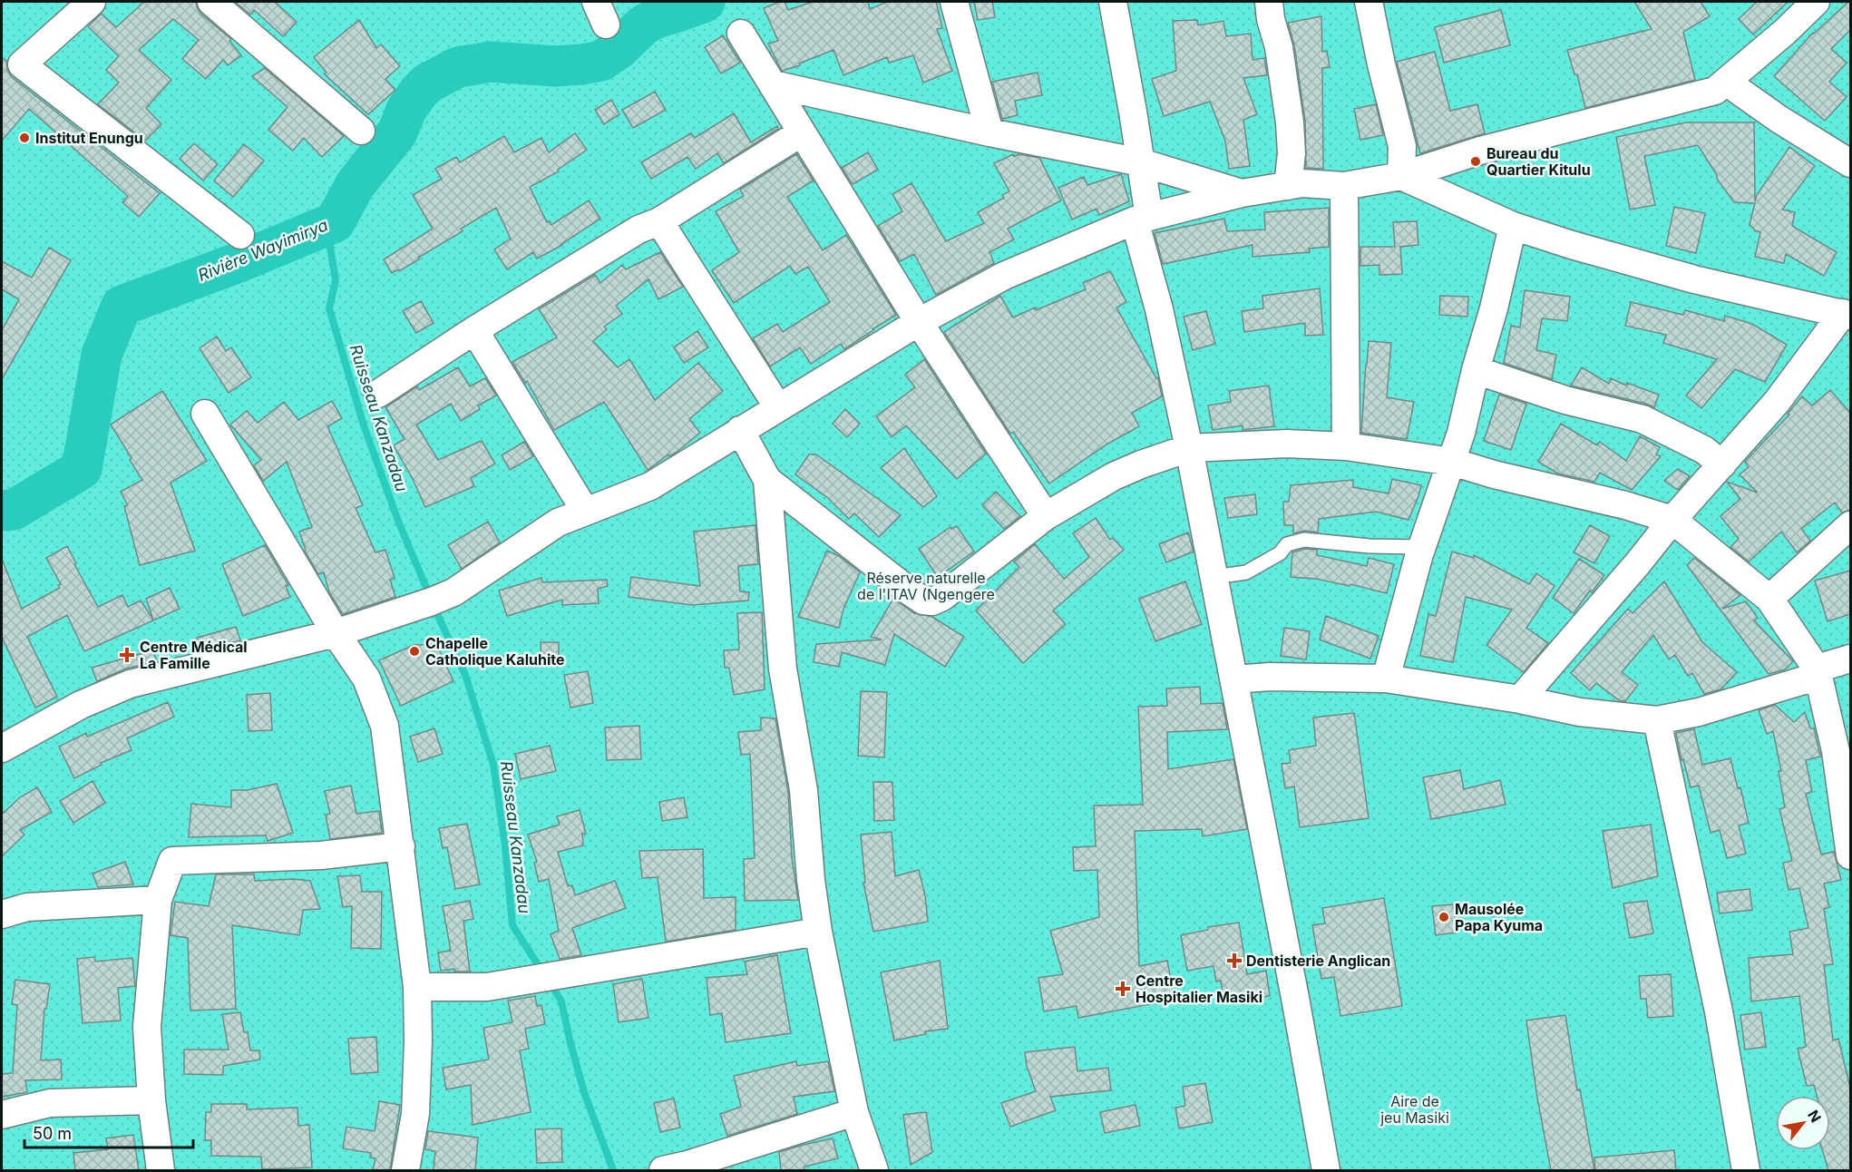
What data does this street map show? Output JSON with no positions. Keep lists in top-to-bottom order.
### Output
{
  "water": ["Rivière Wayimirya", "Ruisseau Kanzadau"],
  "parks": ["Réserve naturelle de l'ITAV (Ngengere", "Aire de jeu Masiki"],
  "places": {
    "other": [
      "Institut Enungu",
      "Bureau du Quartier Kitulu",
      "Chapelle Catholique Kaluhite",
      "Mausolée Papa Kyuma"
    ],
    "health": ["Centre Médical La Famille", "Dentisterie Anglican", "Centre Hospitalier Masiki"]
  },
  "scale_bar": "50 m",
  "north": "top right"
}
